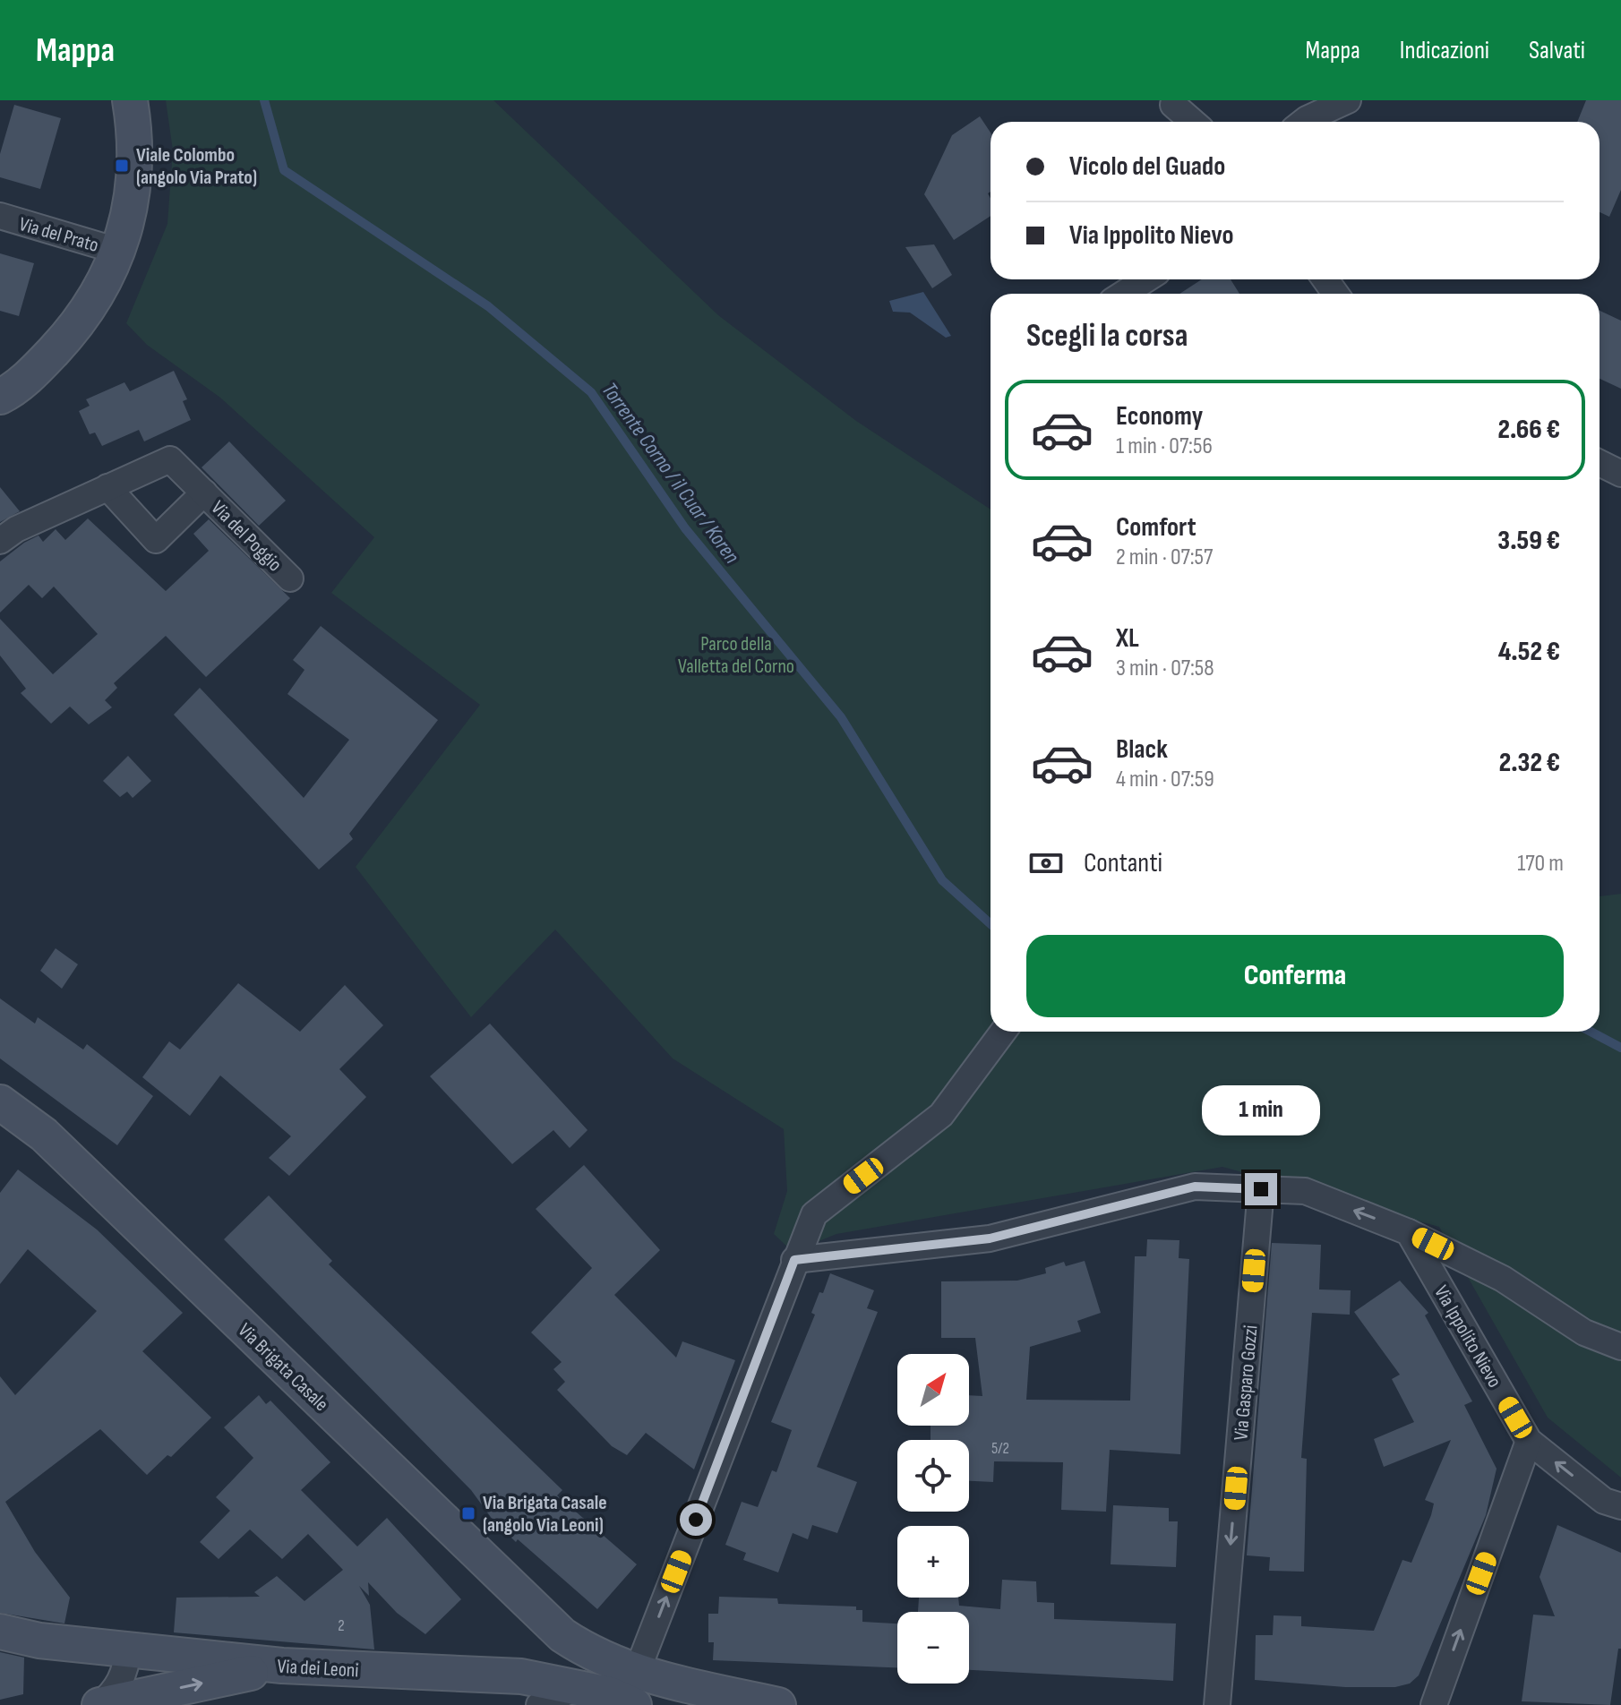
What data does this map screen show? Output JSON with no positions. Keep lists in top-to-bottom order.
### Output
{
  "streets": {
    "street": [
      "Via del Prato",
      "Via del Poggio",
      "Via Ippolito Nievo",
      "Via Brigata Casale",
      "Via Gasparo Gozzi",
      "Via dei Leoni"
    ]
  },
  "one_way": ["Via Gasparo Gozzi"],
  "water": ["Torrente Corno / il Cuar / Koren"],
  "parks": ["Parco della Valletta del Corno"],
  "places": {
    "transit": ["Viale Colombo (angolo Via Prato)", "Via Brigata Casale (angolo Via Leoni)"]
  },
  "house_numbers": ["5/2", "2"],
  "north": "top right",
  "page": {
    "header": "Mappa",
    "nav": ["Mappa", "Indicazioni", "Salvati"],
    "banner": ["Vicolo del Guado", "Via Ippolito Nievo"],
    "heading": "Scegli la corsa",
    "list": [
      {
        "name": "Economy",
        "note": "1 min · 07:56",
        "value": "2.66 €"
      },
      {
        "name": "Comfort",
        "note": "2 min · 07:57",
        "value": "3.59 €"
      },
      {
        "name": "XL",
        "note": "3 min · 07:58",
        "value": "4.52 €"
      },
      {
        "name": "Black",
        "note": "4 min · 07:59",
        "value": "2.32 €"
      }
    ],
    "pay": ["Contanti", "170 m"],
    "buttons": "Conferma",
    "bubble": "1 min",
    "map_buttons": ["+", "−"]
  }
}
